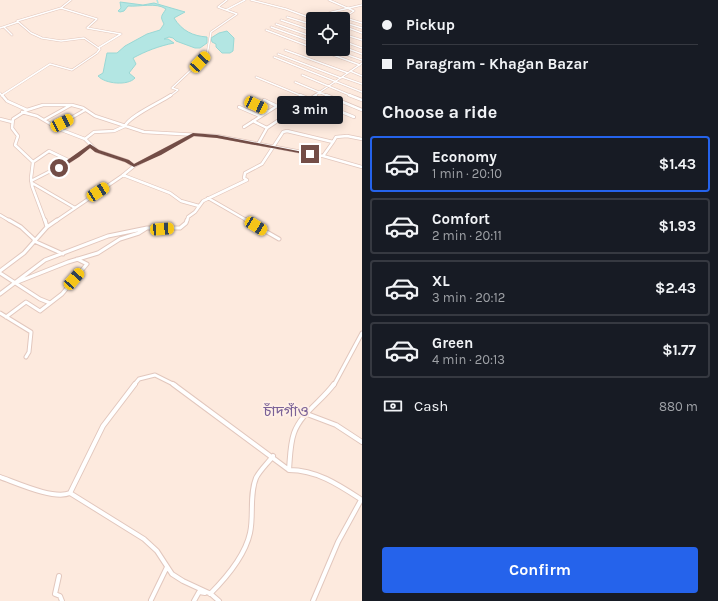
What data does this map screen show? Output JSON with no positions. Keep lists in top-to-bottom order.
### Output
{
  "districts": ["চাঁদগাঁও"],
  "page": {
    "banner": ["Pickup", "Paragram - Khagan Bazar"],
    "heading": "Choose a ride",
    "bubble": "3 min",
    "list": [
      {
        "name": "Economy",
        "note": "1 min · 20:10",
        "value": "$1.43"
      },
      {
        "name": "Comfort",
        "note": "2 min · 20:11",
        "value": "$1.93"
      },
      {
        "name": "XL",
        "note": "3 min · 20:12",
        "value": "$2.43"
      },
      {
        "name": "Green",
        "note": "4 min · 20:13",
        "value": "$1.77"
      }
    ],
    "pay": ["Cash", "880 m"],
    "buttons": "Confirm"
  }
}
